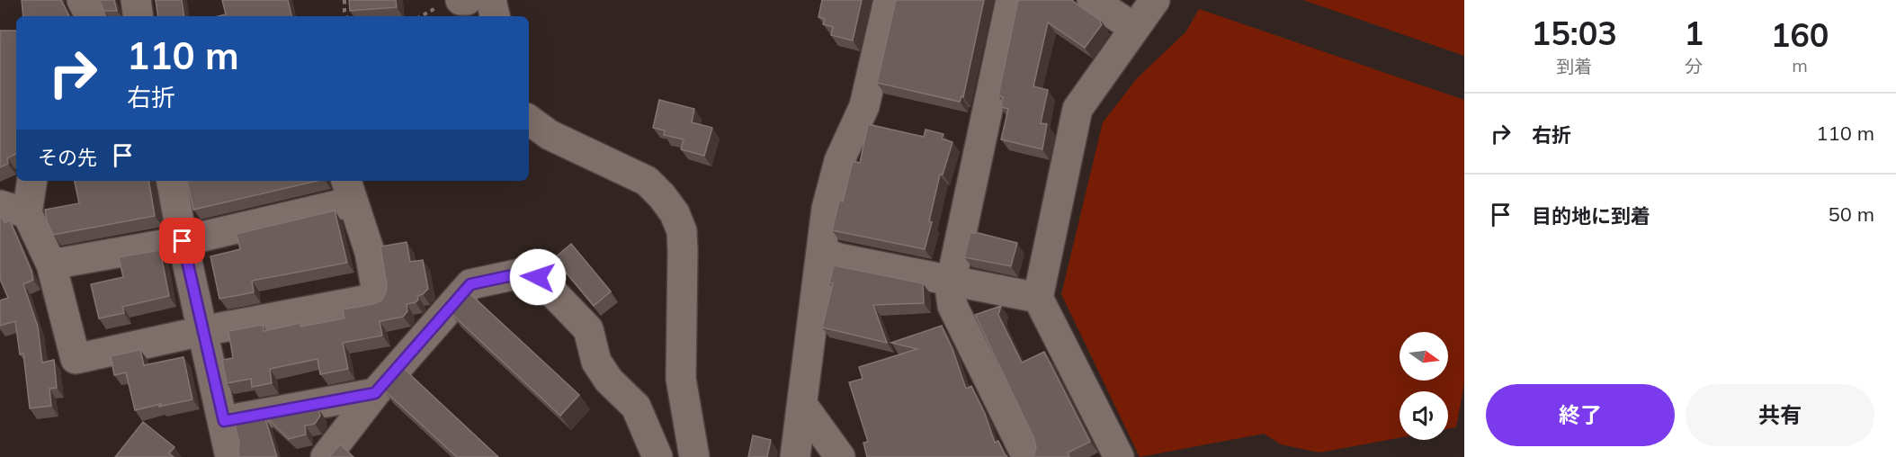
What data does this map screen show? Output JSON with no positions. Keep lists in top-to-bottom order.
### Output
{
  "north": "right",
  "page": {
    "eta": [
      "15:03",
      "到着",
      "1",
      "分",
      "160",
      "m"
    ],
    "turn": ["110 m", "右折"],
    "list": [
      {
        "name": "右折",
        "value": "110 m"
      },
      {
        "name": "目的地に到着",
        "value": "50 m"
      }
    ],
    "then": "その先",
    "buttons": ["終了", "共有"]
  }
}
